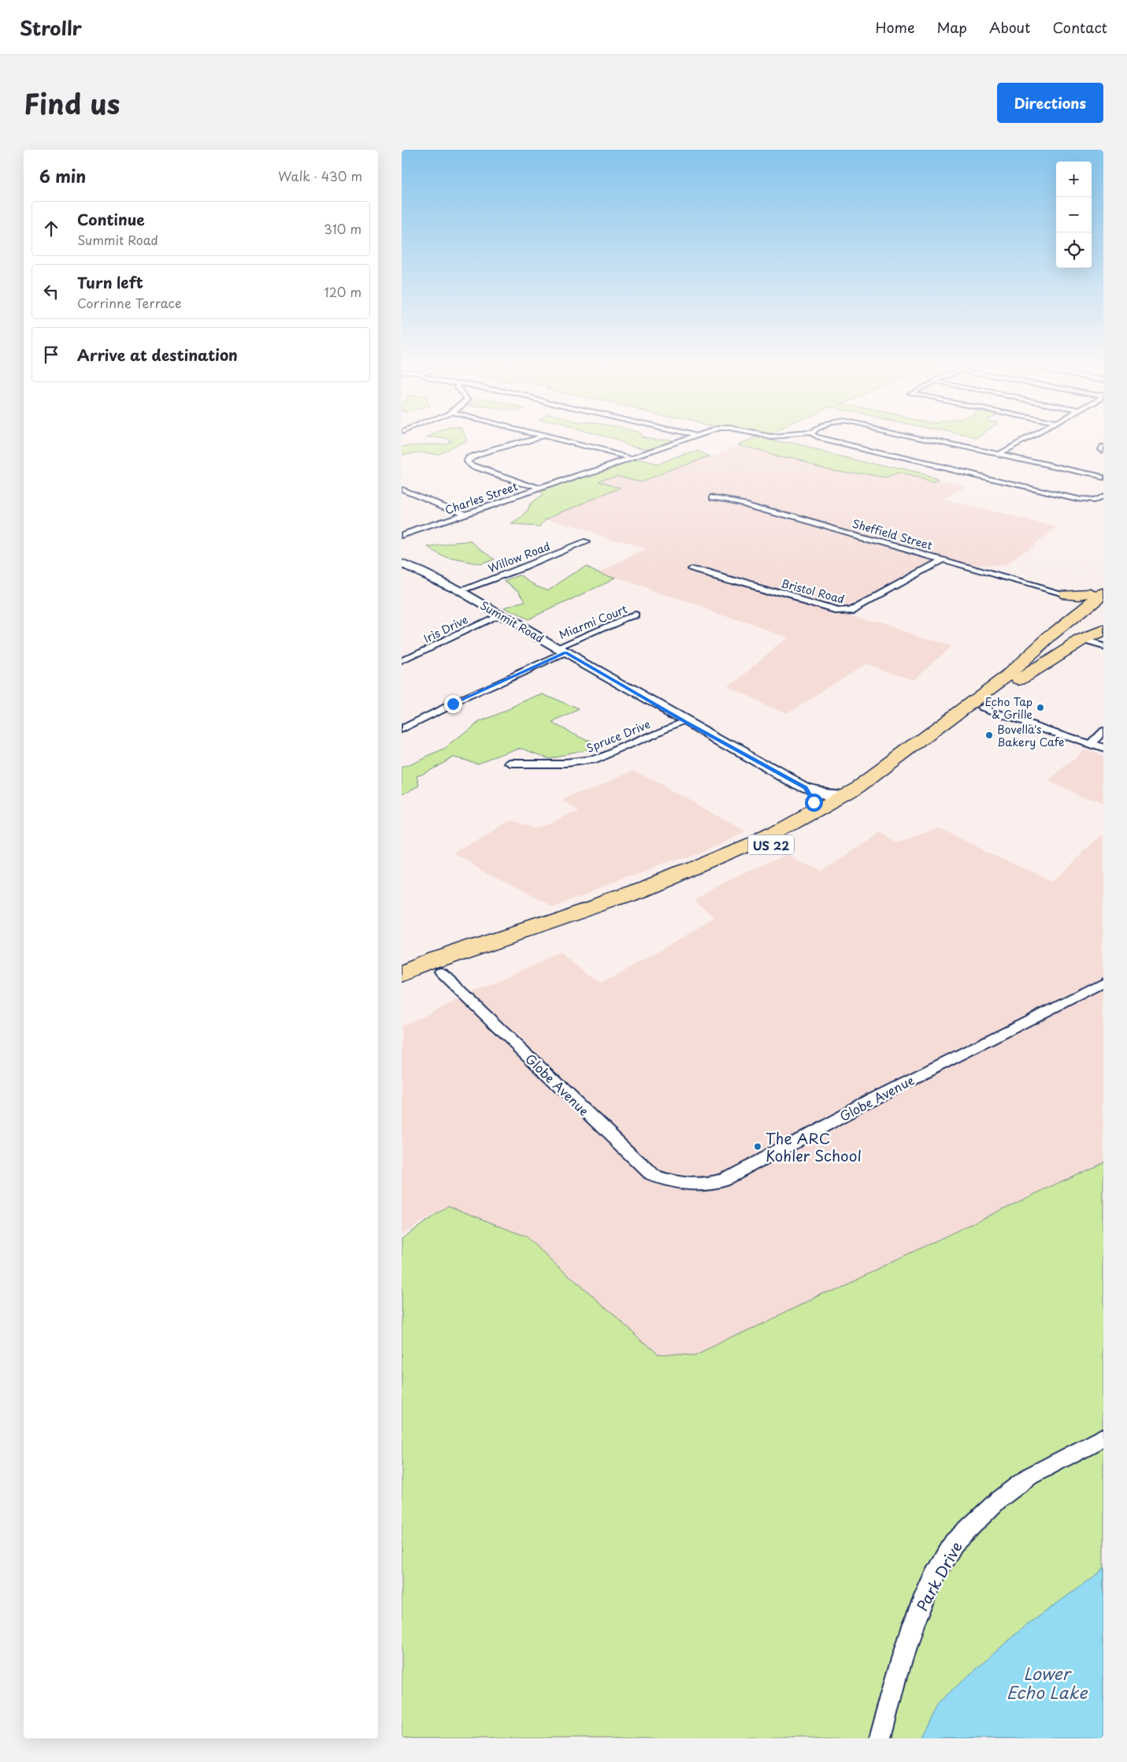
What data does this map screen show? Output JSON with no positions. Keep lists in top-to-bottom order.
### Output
{
  "streets": {
    "highway": ["US 22"],
    "main road": ["Summit Road"],
    "street": [
      "Charles Street",
      "Sheffield Street",
      "Willow Road",
      "Bristol Road",
      "Miarmi Court",
      "Iris Drive",
      "Spruce Drive",
      "Globe Avenue",
      "Park Drive"
    ]
  },
  "crossings": [
    ["Sheffield Street", "Bristol Road"],
    ["Willow Road", "Summit Road"],
    ["Summit Road", "Miarmi Court"],
    ["Summit Road", "Iris Drive"],
    ["Summit Road", "Spruce Drive"],
    ["Summit Road", "US 22"],
    ["US 22", "Globe Avenue"]
  ],
  "water": ["Lower Echo Lake"],
  "places": ["Echo Tap & Grille", "Bovella's Bakery Cafe", "The ARC Kohler School"],
  "page": {
    "header": "Strollr",
    "nav": [
      "Home",
      "Map",
      "About",
      "Contact"
    ],
    "title": "Find us",
    "buttons": "Directions",
    "heading": ["6 min", "Walk · 430 m"],
    "map_buttons": ["+", "−"],
    "list": [
      ["Continue", "Summit Road", "310 m"],
      ["Turn left", "Corrinne Terrace", "120 m"],
      "Arrive at destination"
    ]
  }
}
